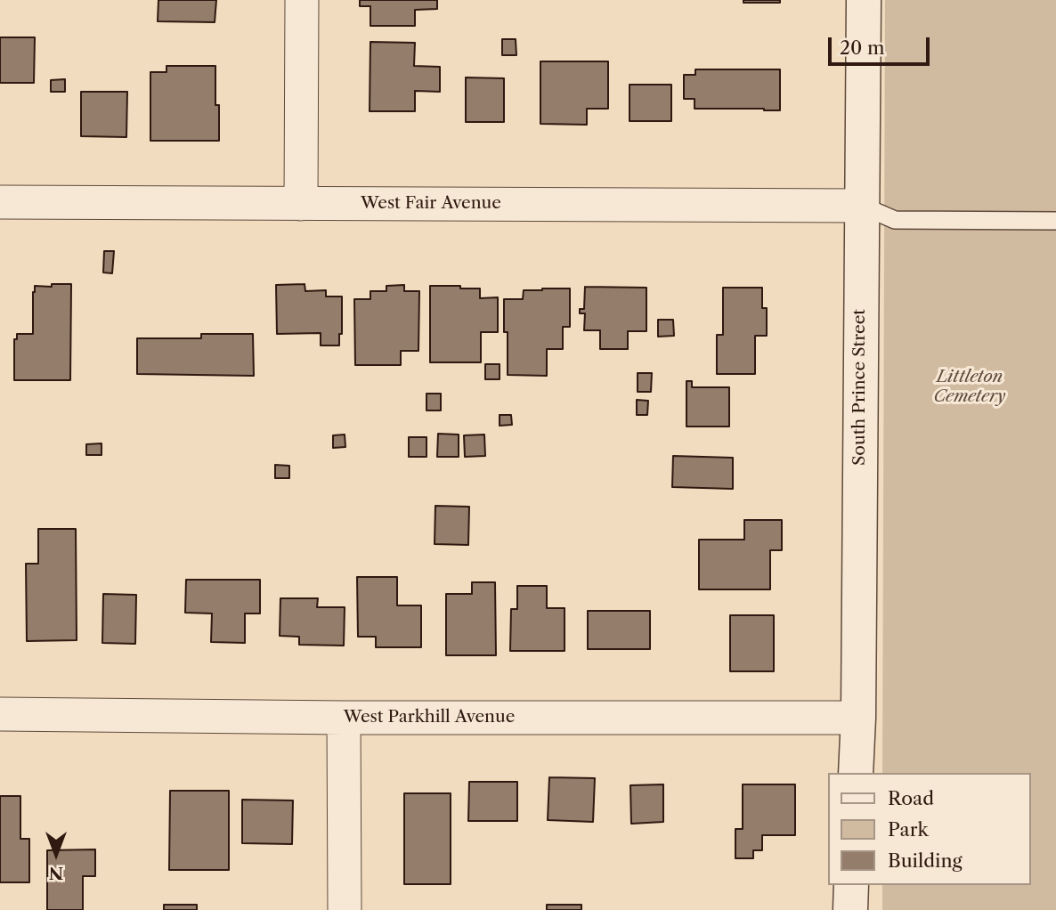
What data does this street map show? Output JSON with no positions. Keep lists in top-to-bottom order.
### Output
{
  "streets": {
    "street": ["West Fair Avenue", "South Prince Street", "West Parkhill Avenue"]
  },
  "crossings": [
    ["West Fair Avenue", "South Prince Street"],
    ["South Prince Street", "West Parkhill Avenue"]
  ],
  "parks": ["Littleton Cemetery"],
  "legend": ["Road", "Park", "Building"],
  "scale_bar": "20 m",
  "north": "bottom"
}
